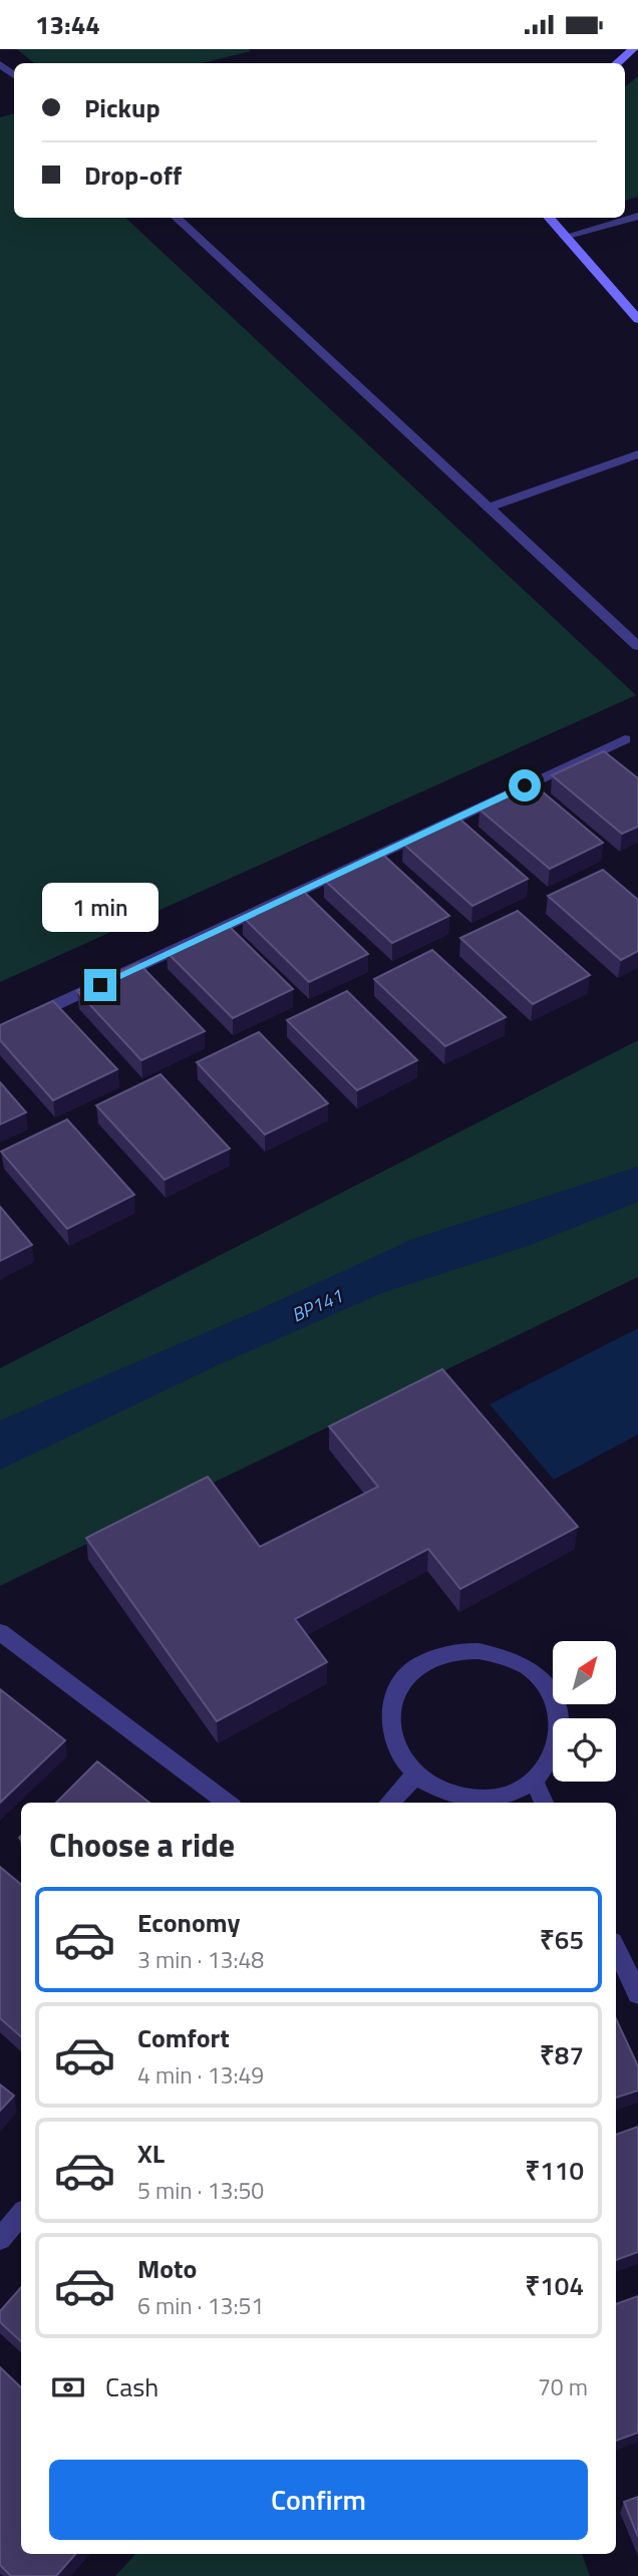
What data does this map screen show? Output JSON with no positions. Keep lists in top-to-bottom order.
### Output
{
  "water": ["BP141"],
  "north": "top right",
  "page": {
    "status": "13:44",
    "banner": ["Pickup", "Drop-off"],
    "bubble": "1 min",
    "heading": "Choose a ride",
    "list": [
      {
        "name": "Economy",
        "note": "3 min · 13:48",
        "value": "₹65"
      },
      {
        "name": "Comfort",
        "note": "4 min · 13:49",
        "value": "₹87"
      },
      {
        "name": "XL",
        "note": "5 min · 13:50",
        "value": "₹110"
      },
      {
        "name": "Moto",
        "note": "6 min · 13:51",
        "value": "₹104"
      }
    ],
    "pay": ["Cash", "70 m"],
    "buttons": "Confirm"
  }
}
